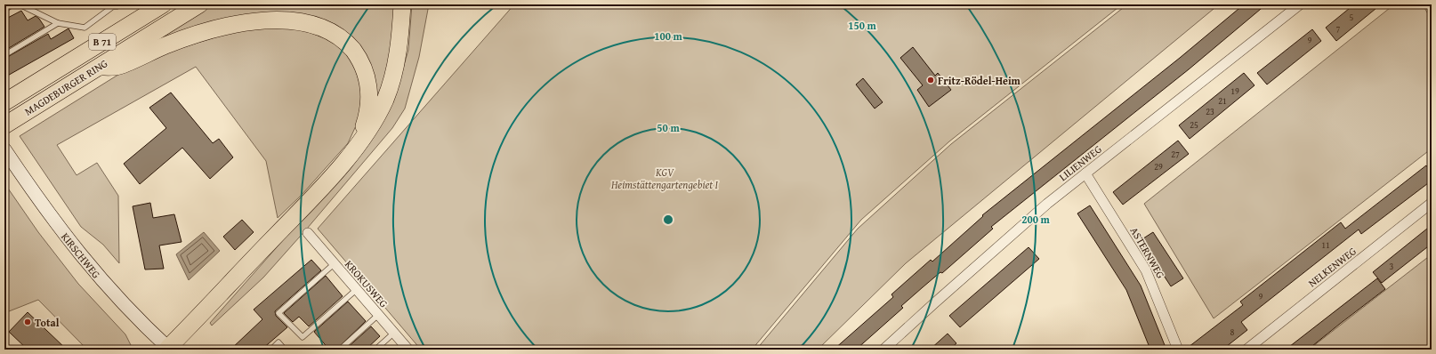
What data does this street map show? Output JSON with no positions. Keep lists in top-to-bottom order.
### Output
{
  "streets": {
    "highway": ["B 71", "MAGDEBURGER RING"],
    "main road": ["KIRSCHWEG"],
    "street": [
      "LILIENWEG",
      "ASTERNWEG",
      "NELKENWEG",
      "KROKUSWEG"
    ]
  },
  "crossings": [
    ["LILIENWEG", "ASTERNWEG"]
  ],
  "parks": ["KGV Heimstättengartengebiet I"],
  "places": ["Fritz-Rödel-Heim", "Total"],
  "house_numbers": [
    "5",
    "7",
    "9",
    "19",
    "21",
    "23",
    "25",
    "27",
    "29",
    "11",
    "3",
    "9",
    "8"
  ],
  "rings": [
    "150 m",
    "100 m",
    "50 m",
    "200 m"
  ]
}
